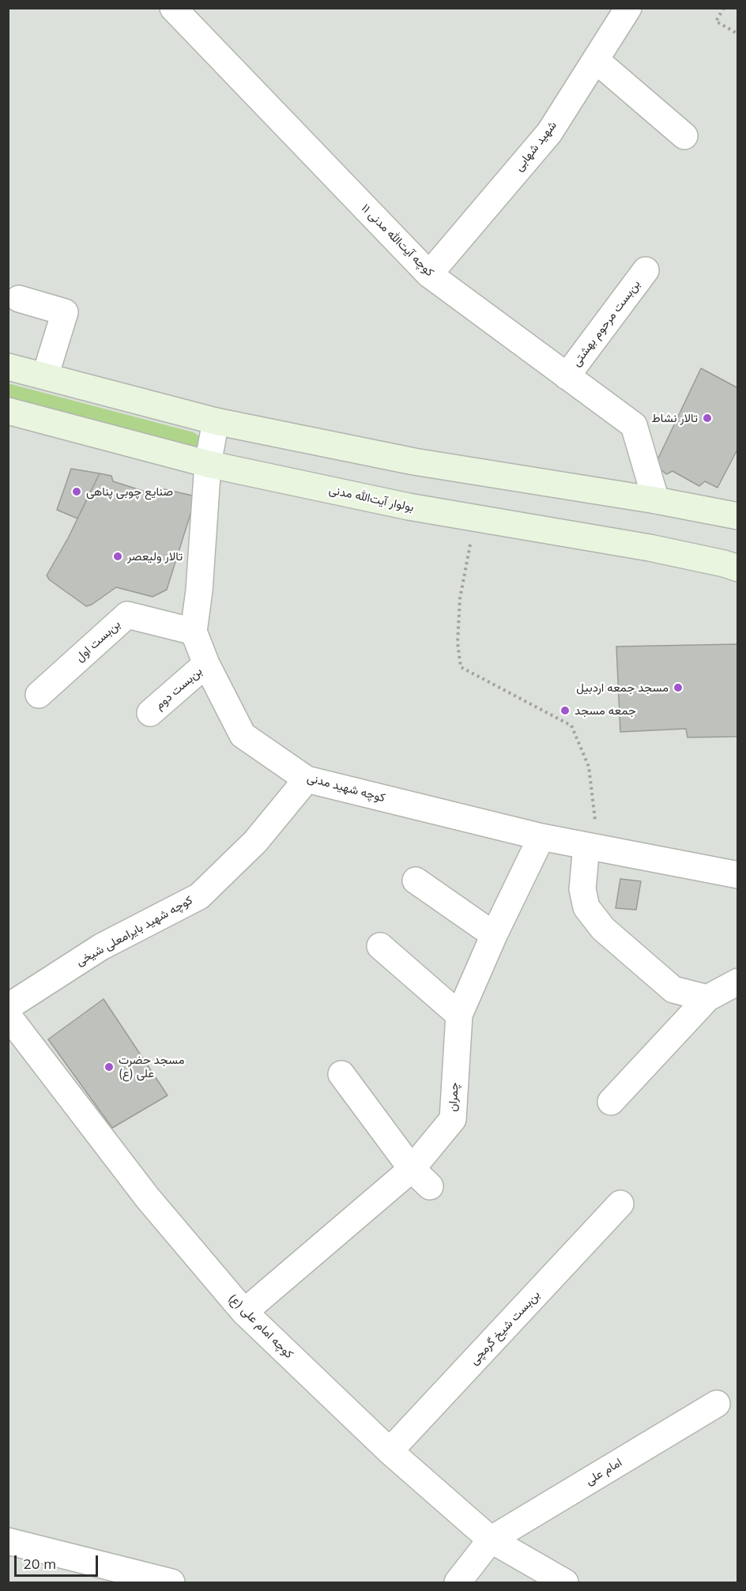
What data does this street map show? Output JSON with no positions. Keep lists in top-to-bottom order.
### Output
{
  "streets": {
    "main road": ["بولوار آیت‌الله مدنی"],
    "street": [
      "شهید شهابی",
      "کوچه آیت‌الله مدنی ۱۱",
      "بن‌بست مرحوم بهشتی",
      "بن‌بست اول",
      "بن‌بست دوم",
      "کوچه شهید مدنی",
      "کوچه شهید بایرامعلی شیخی",
      "چمران",
      "کوچه امام علی (ع)",
      "بن‌بست شیخ گرمچی",
      "امام علی"
    ]
  },
  "crossings": [
    ["شهید شهابی", "کوچه آیت‌الله مدنی ۱۱"],
    ["کوچه آیت‌الله مدنی ۱۱", "بن‌بست مرحوم بهشتی"],
    ["بولوار آیت‌الله مدنی", "کوچه شهید مدنی"],
    ["بن‌بست اول", "کوچه شهید مدنی"],
    ["بن‌بست دوم", "کوچه شهید مدنی"],
    ["کوچه شهید مدنی", "کوچه شهید بایرامعلی شیخی"],
    ["کوچه شهید مدنی", "چمران"],
    ["چمران", "کوچه امام علی (ع)"],
    ["کوچه امام علی (ع)", "بن‌بست شیخ گرمچی"],
    ["کوچه امام علی (ع)", "امام علی"]
  ],
  "places": [
    "تالار نشاط",
    "صنایع چوبی پناهی",
    "تالار ولیعصر",
    "مسجد جمعه اردبیل",
    "جمعه مسجد",
    "مسجد حضرت علی (ع)"
  ],
  "scale_bar": "20 m"
}
